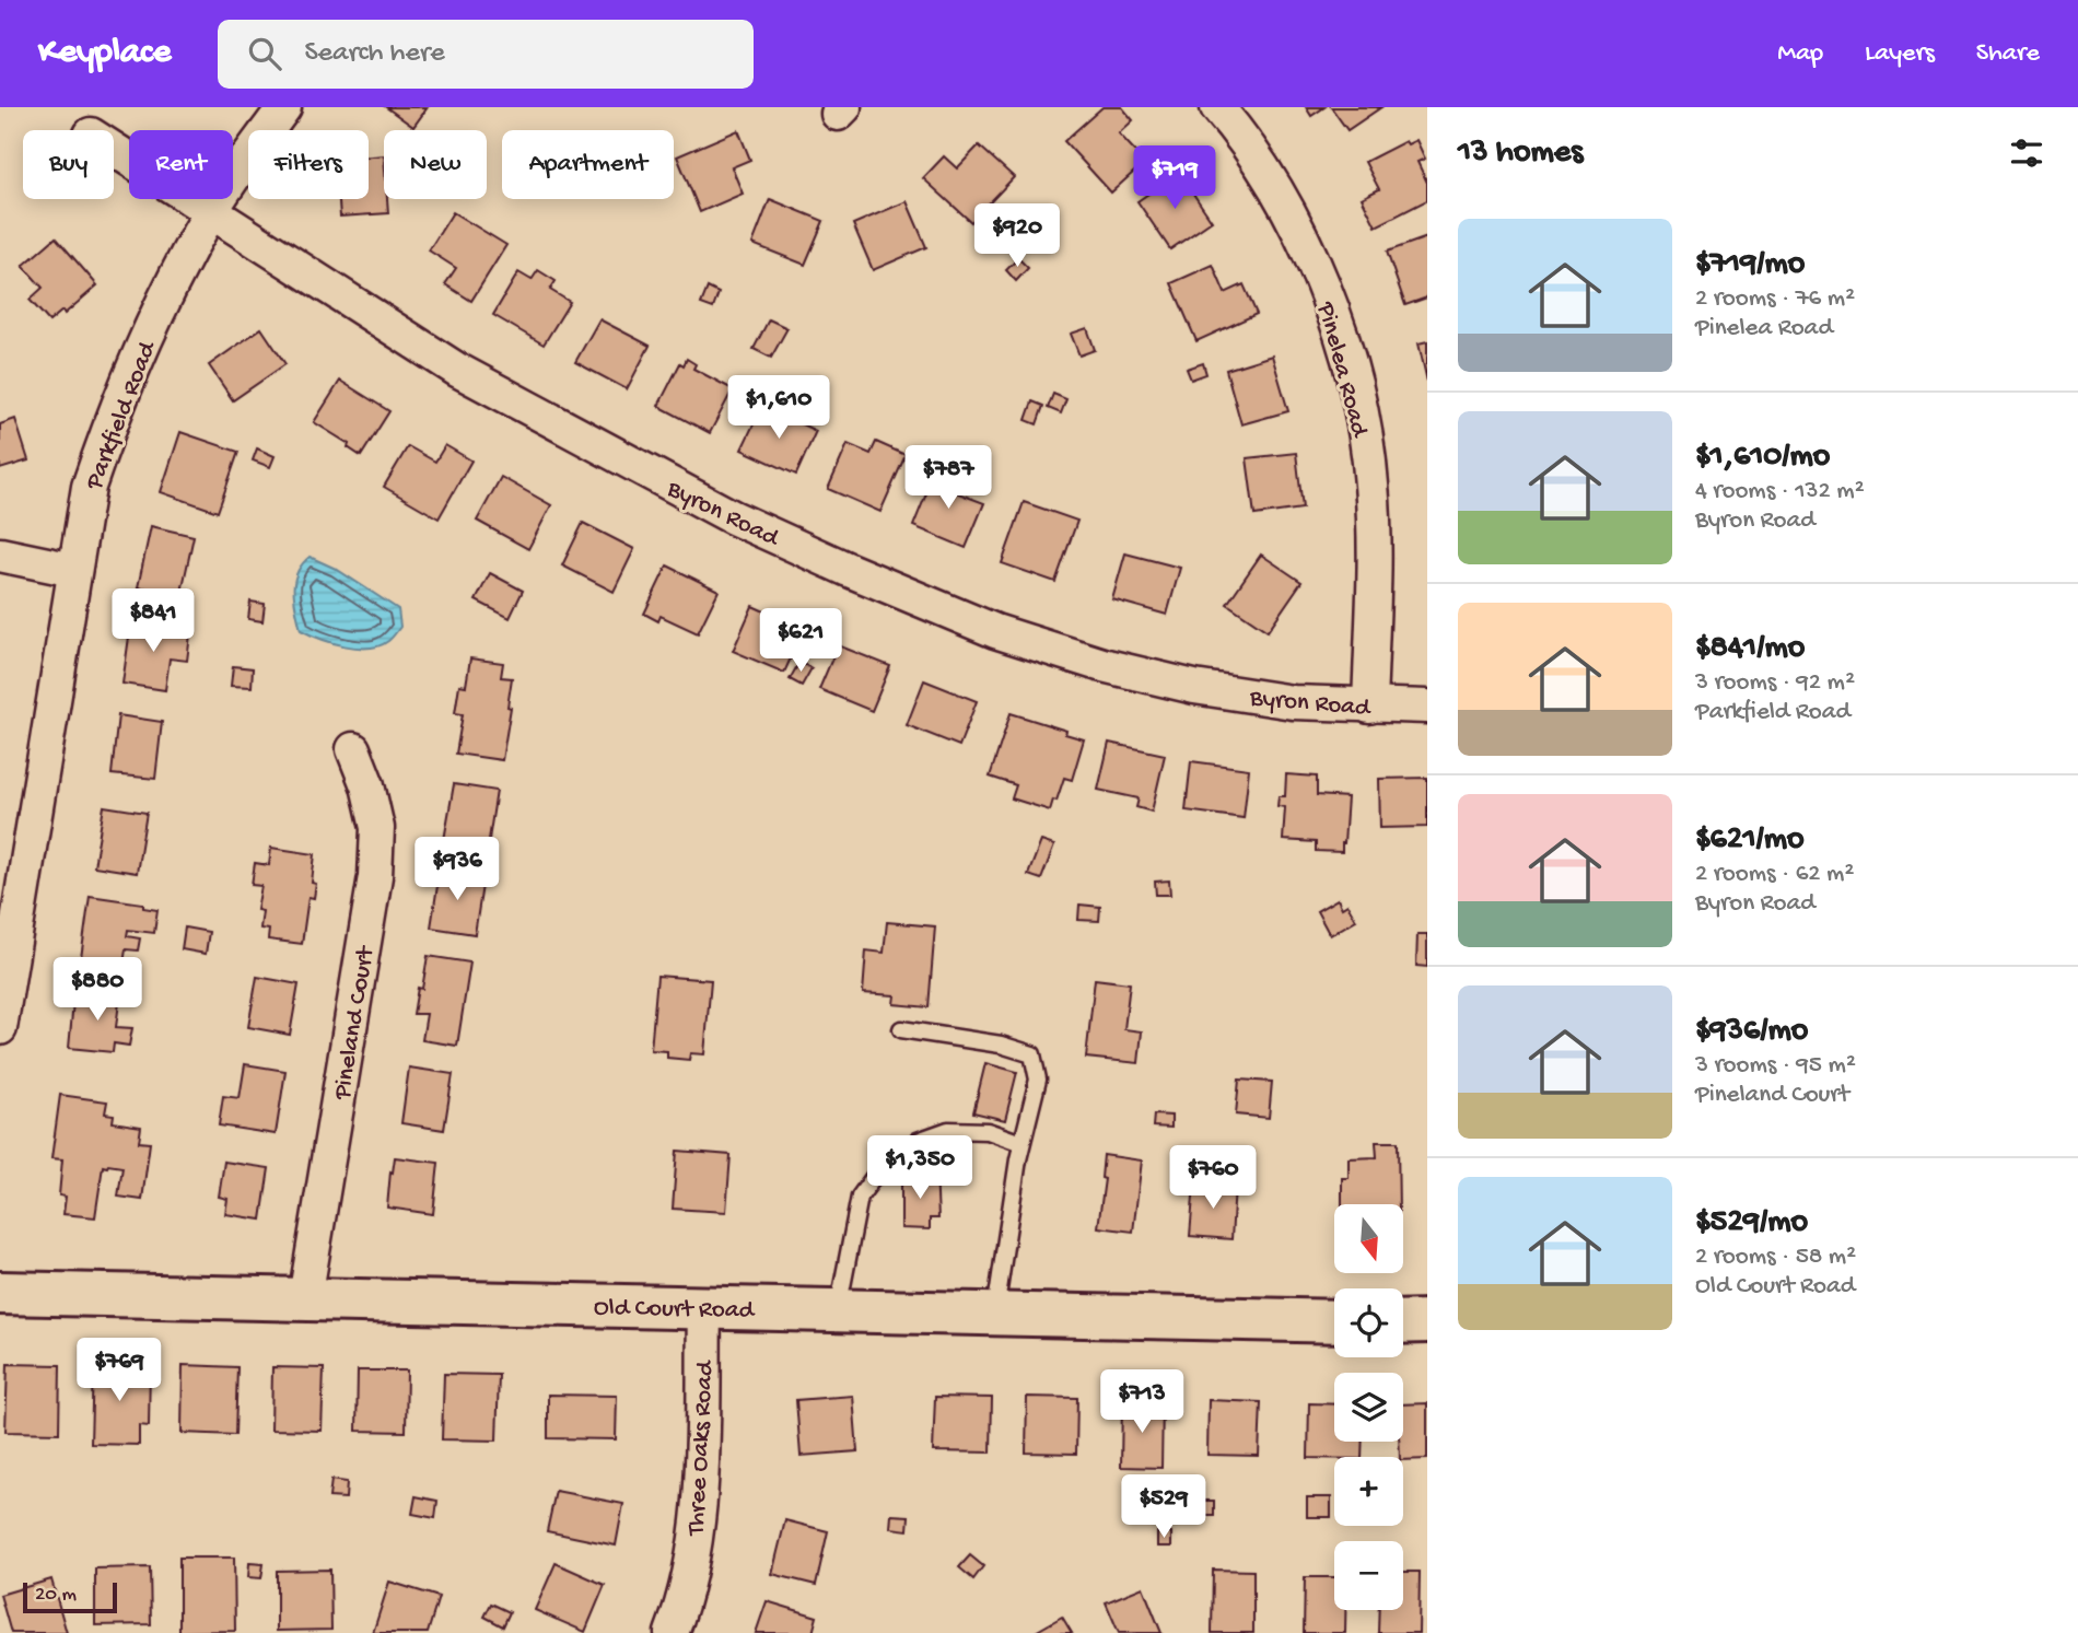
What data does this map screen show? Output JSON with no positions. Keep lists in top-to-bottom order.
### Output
{
  "streets": {
    "main road": ["Old Court Road"],
    "street": [
      "Pinelea Road",
      "Parkfield Road",
      "Byron Road",
      "Pineland Court",
      "Three Oaks Road"
    ]
  },
  "crossings": [
    ["Pinelea Road", "Byron Road"],
    ["Parkfield Road", "Byron Road"],
    ["Pineland Court", "Old Court Road"],
    ["Old Court Road", "Three Oaks Road"]
  ],
  "scale_bar": "20 m",
  "north": "bottom",
  "page": {
    "header": "Keyplace",
    "search": "Search here",
    "nav": ["Map", "Layers", "Share"],
    "heading": "13 homes",
    "chip": [
      "Buy",
      "Rent",
      "Filters",
      "New",
      "Apartment"
    ],
    "price": [
      "$719",
      "$920",
      "$1,610",
      "$787",
      "$841",
      "$621",
      "$936",
      "$880",
      "$1,350",
      "$760",
      "$769",
      "$713",
      "$529"
    ],
    "list": [
      {
        "name": "$719/mo",
        "note": "2 rooms · 76 m² · Pinelea Road"
      },
      {
        "name": "$1,610/mo",
        "note": "4 rooms · 132 m² · Byron Road"
      },
      {
        "name": "$841/mo",
        "note": "3 rooms · 92 m² · Parkfield Road"
      },
      {
        "name": "$621/mo",
        "note": "2 rooms · 62 m² · Byron Road"
      },
      {
        "name": "$936/mo",
        "note": "3 rooms · 95 m² · Pineland Court"
      },
      {
        "name": "$529/mo",
        "note": "2 rooms · 58 m² · Old Court Road"
      }
    ],
    "map_buttons": ["+", "−"],
    "scale": "20 m"
  }
}
